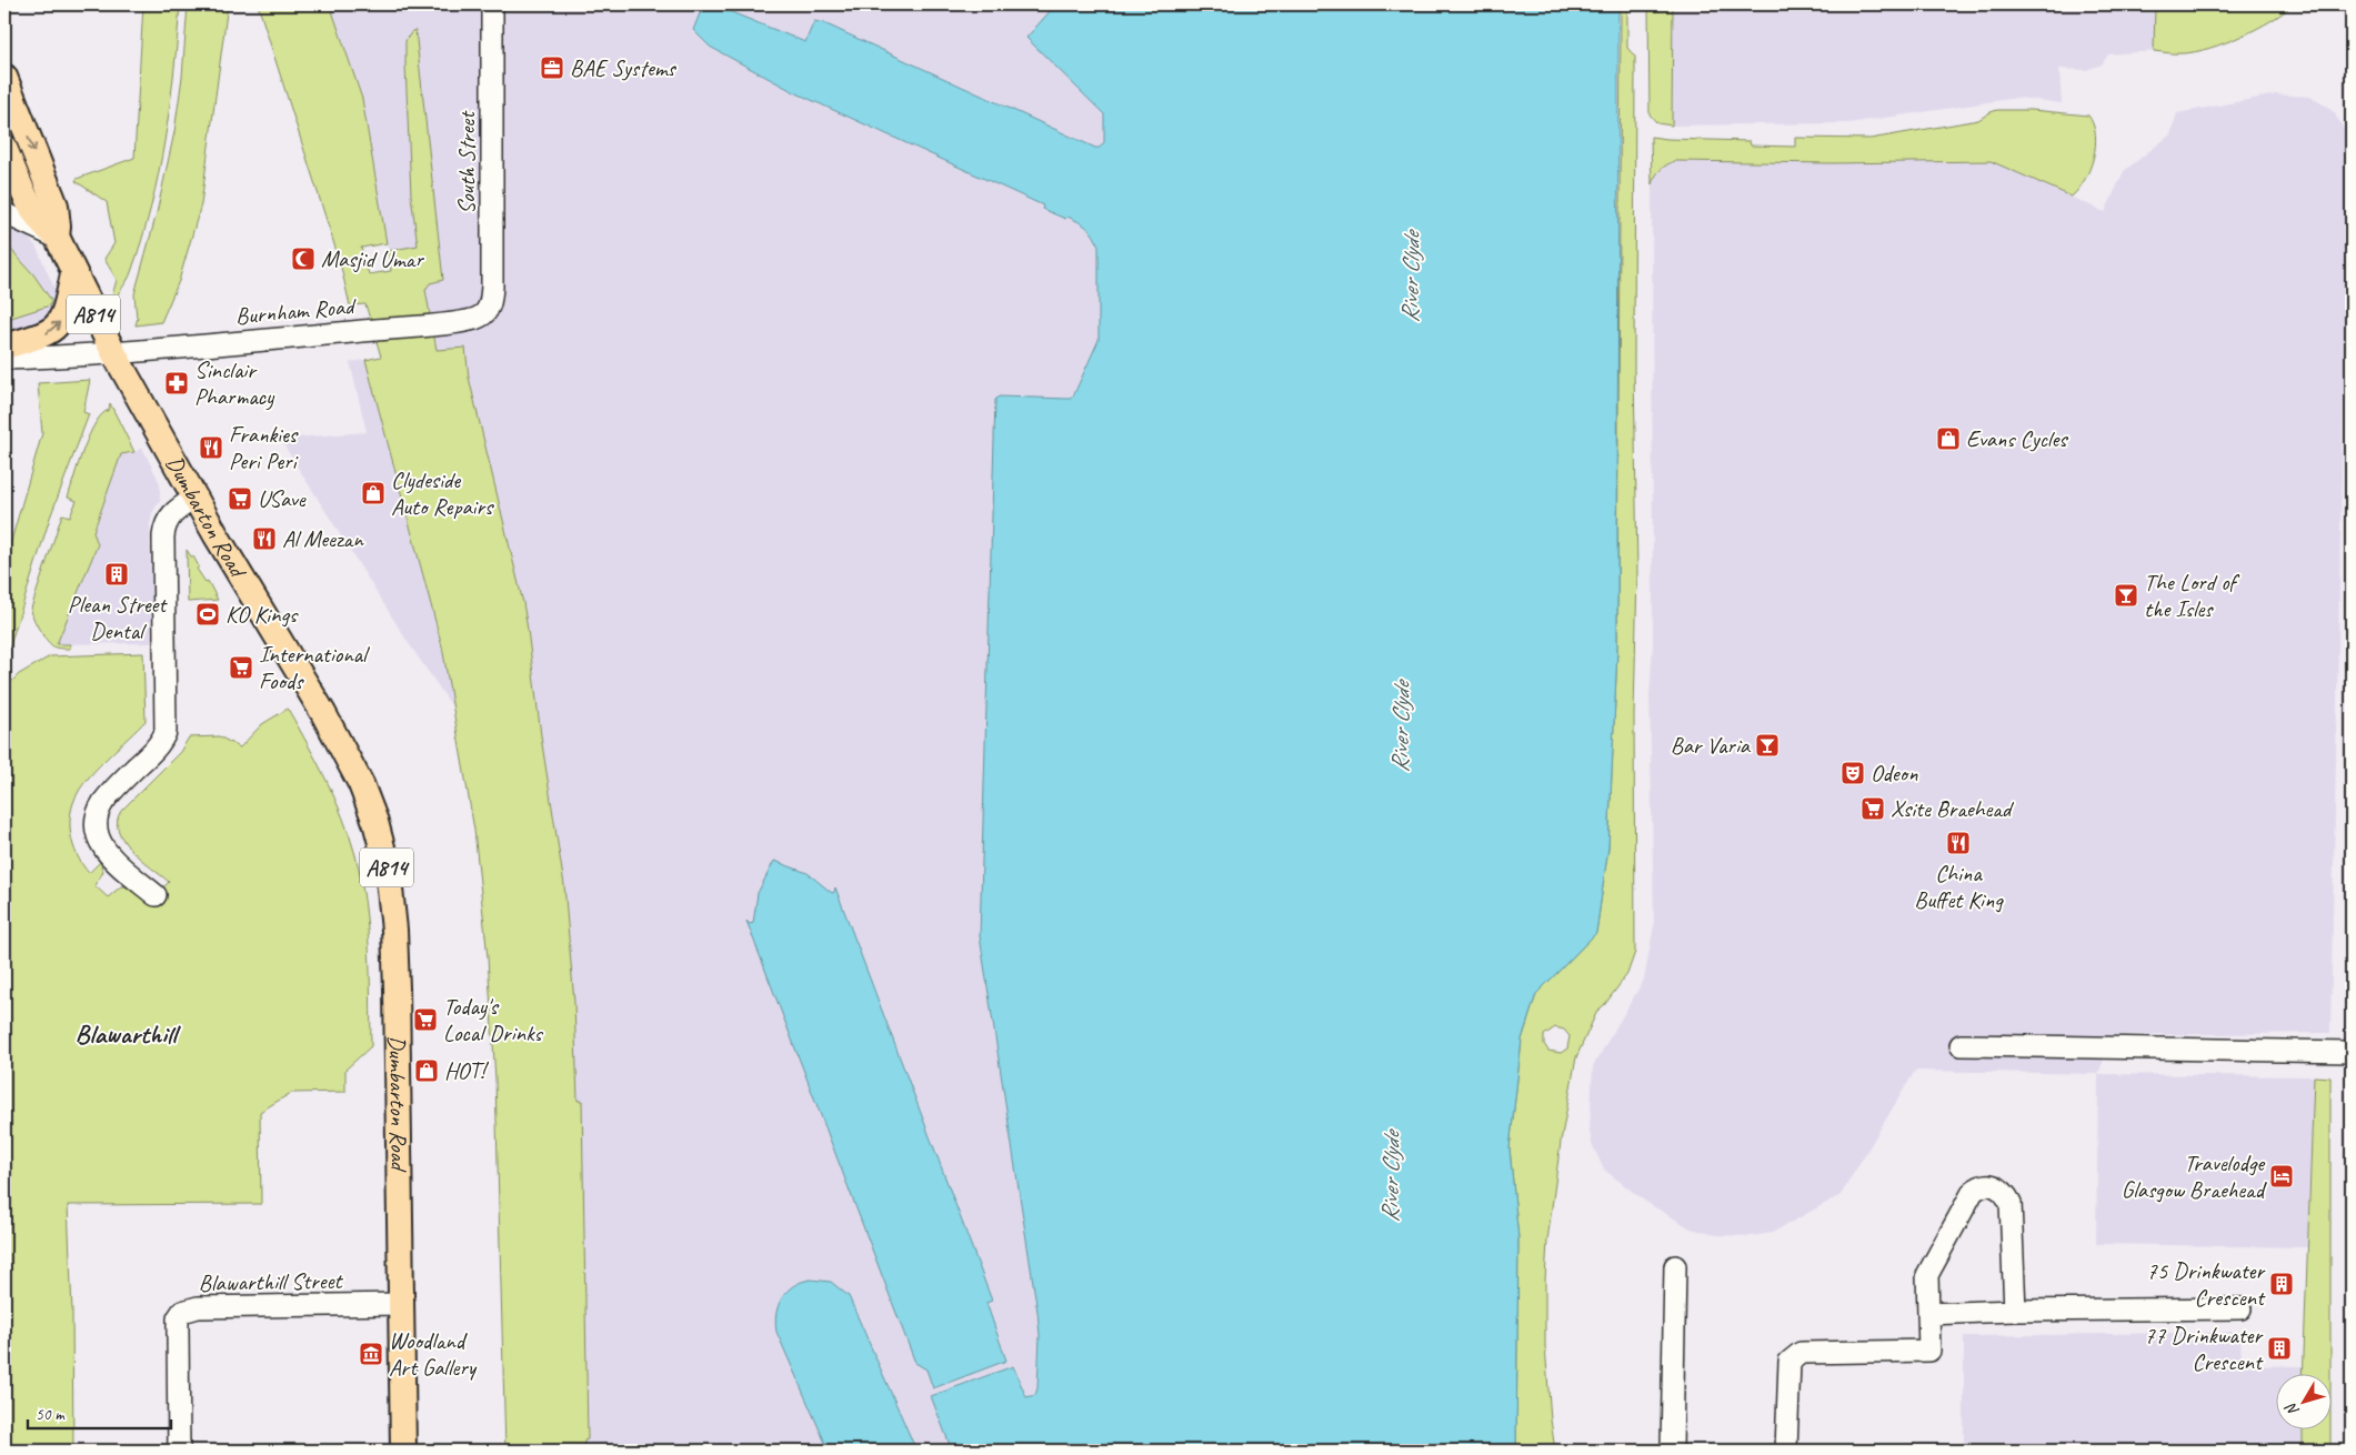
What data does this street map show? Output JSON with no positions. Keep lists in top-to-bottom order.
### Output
{
  "streets": {
    "main road": ["A814", "Dumbarton Road"],
    "street": ["South Street", "Burnham Road", "Blawarthill Street"]
  },
  "crossings": [
    ["South Street", "Burnham Road"],
    ["Burnham Road", "Dumbarton Road"],
    ["Dumbarton Road", "Blawarthill Street"]
  ],
  "districts": ["Blawarthill"],
  "water": ["River Clyde"],
  "places": {
    "office": ["BAE Systems"],
    "mosque": ["Masjid Umar"],
    "pharmacy": ["Sinclair Pharmacy"],
    "shop": ["Evans Cycles", "Clydeside Auto Repairs", "HOT!"],
    "restaurant": ["Frankies Peri Peri", "Al Meezan", "China Buffet King"],
    "supermarket": [
      "USave",
      "International Foods",
      "Xsite Braehead",
      "Today's Local Drinks"
    ],
    "building": ["Plean Street Dental", "75 Drinkwater Crescent", "77 Drinkwater Crescent"],
    "bar": ["The Lord of the Isles", "Bar Varia"],
    "sports": ["KO Kings"],
    "theatre": ["Odeon"],
    "hotel": ["Travelodge Glasgow Braehead"],
    "museum": ["Woodland Art Gallery"]
  },
  "scale_bar": "50 m",
  "north": "bottom left"
}
